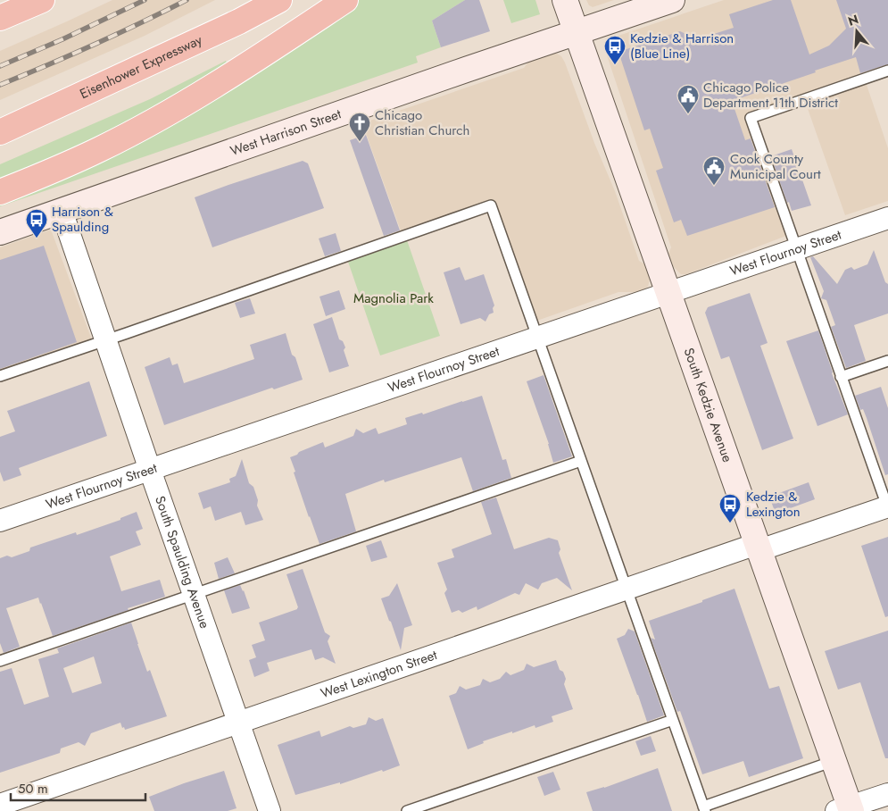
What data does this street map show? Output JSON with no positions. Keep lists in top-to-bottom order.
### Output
{
  "streets": {
    "highway": ["Eisenhower Expressway"],
    "main road": ["West Harrison Street", "South Kedzie Avenue"],
    "street": ["West Flournoy Street", "South Spaulding Avenue", "West Lexington Street"]
  },
  "crossings": [
    ["West Harrison Street", "South Kedzie Avenue"],
    ["West Harrison Street", "South Spaulding Avenue"],
    ["West Flournoy Street", "South Kedzie Avenue"],
    ["West Flournoy Street", "South Spaulding Avenue"],
    ["South Kedzie Avenue", "West Lexington Street"],
    ["South Spaulding Avenue", "West Lexington Street"]
  ],
  "parks": ["Magnolia Park"],
  "places": {
    "bus stop": ["Kedzie & Harrison (Blue Line)", "Harrison & Spaulding", "Kedzie & Lexington"],
    "public building": ["Chicago Police Department 11th District", "Cook County Municipal Court"],
    "church": ["Chicago Christian Church"]
  },
  "scale_bar": "50 m",
  "north": "top"
}
